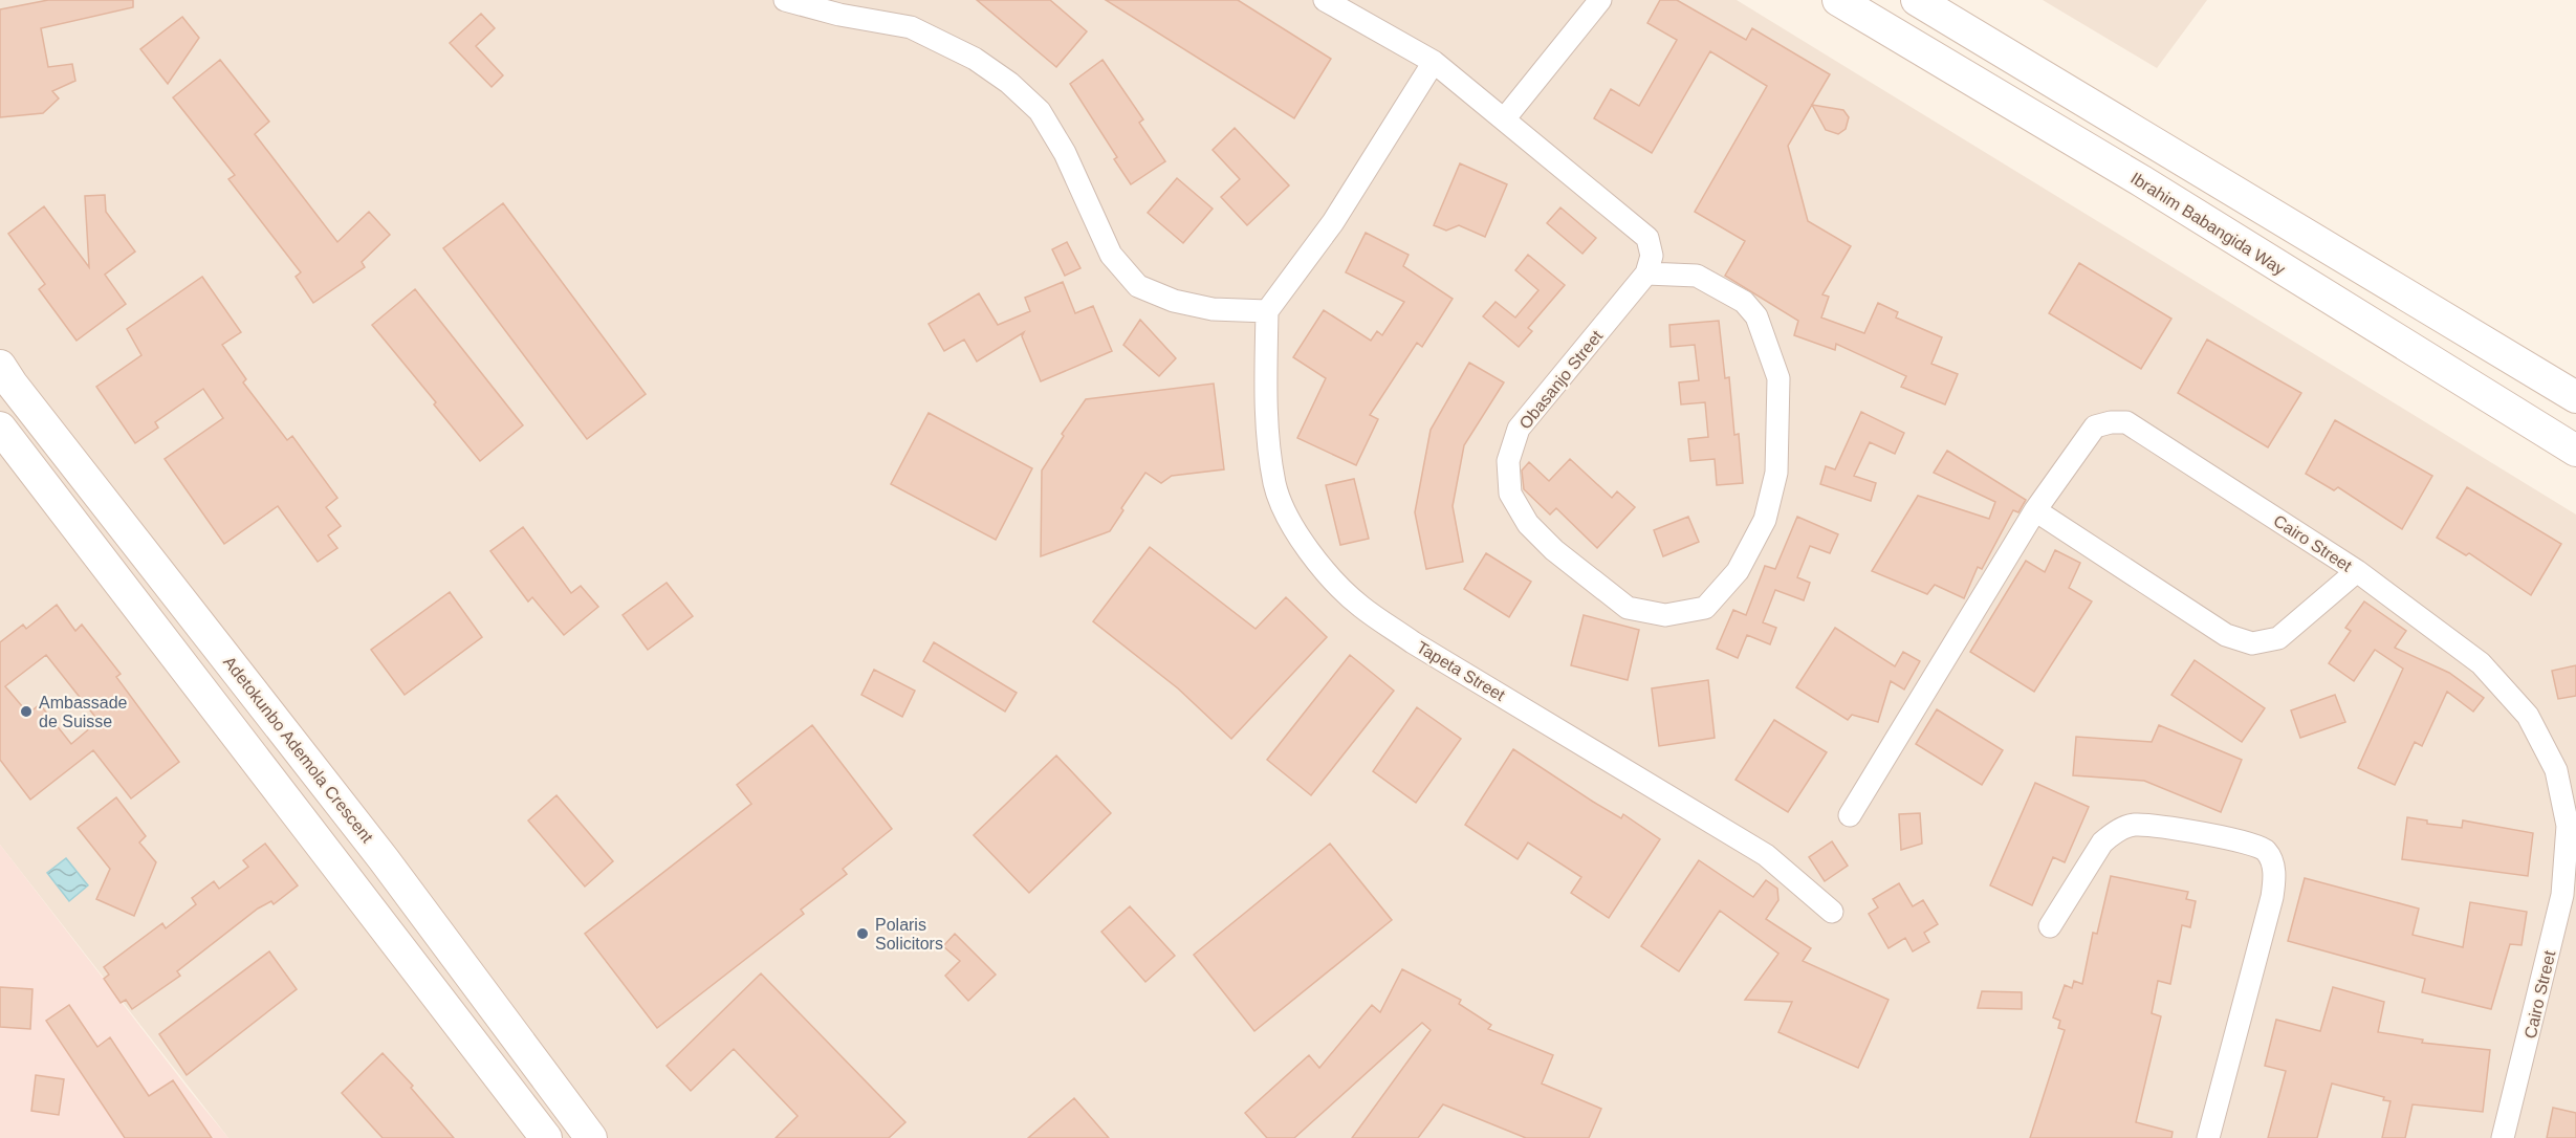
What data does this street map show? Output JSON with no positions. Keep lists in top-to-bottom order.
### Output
{
  "streets": {
    "main road": ["Ibrahim Babangida Way", "Adetokunbo Ademola Crescent"],
    "street": ["Obasanjo Street", "Cairo Street", "Tapeta Street"]
  },
  "places": ["Ambassade de Suisse", "Polaris Solicitors"]
}
